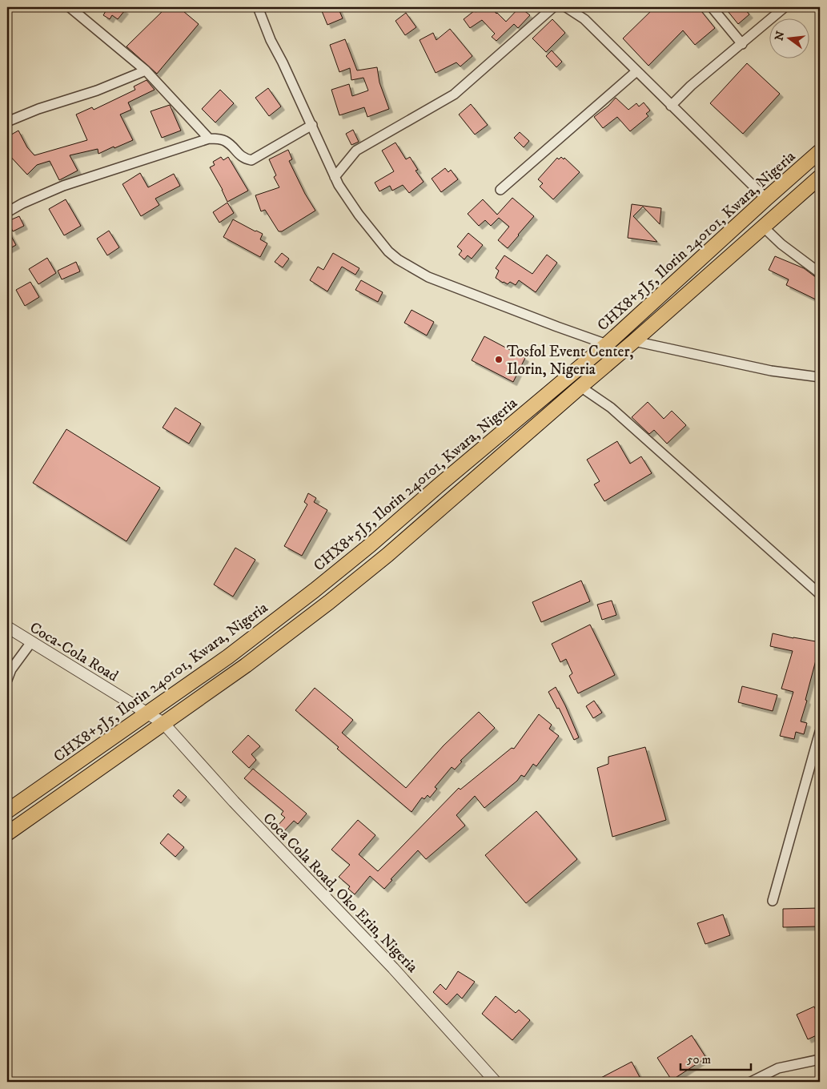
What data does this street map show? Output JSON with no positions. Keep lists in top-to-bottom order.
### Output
{
  "streets": {
    "main road": ["CHX8+5J5, Ilorin 240101, Kwara, Nigeria"],
    "street": ["Coca-Cola Road", "Coca Cola Road, Oko Erin, Nigeria"]
  },
  "crossings": [
    ["CHX8+5J5, Ilorin 240101, Kwara, Nigeria", "Coca-Cola Road"],
    ["Coca-Cola Road", "Coca Cola Road, Oko Erin, Nigeria"]
  ],
  "places": ["Tosfol Event Center, Ilorin, Nigeria"],
  "scale_bar": "50 m",
  "north": "left"
}
